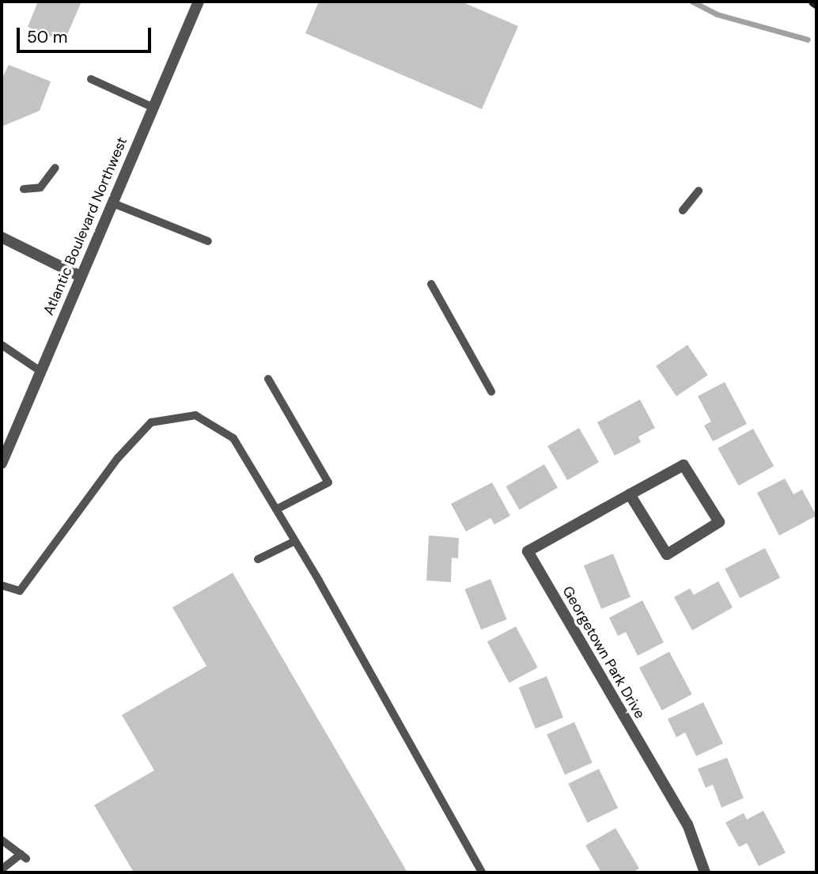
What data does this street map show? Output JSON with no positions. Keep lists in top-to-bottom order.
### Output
{
  "streets": {
    "street": ["Atlantic Boulevard Northwest", "Georgetown Park Drive"]
  },
  "scale_bar": "50 m"
}
